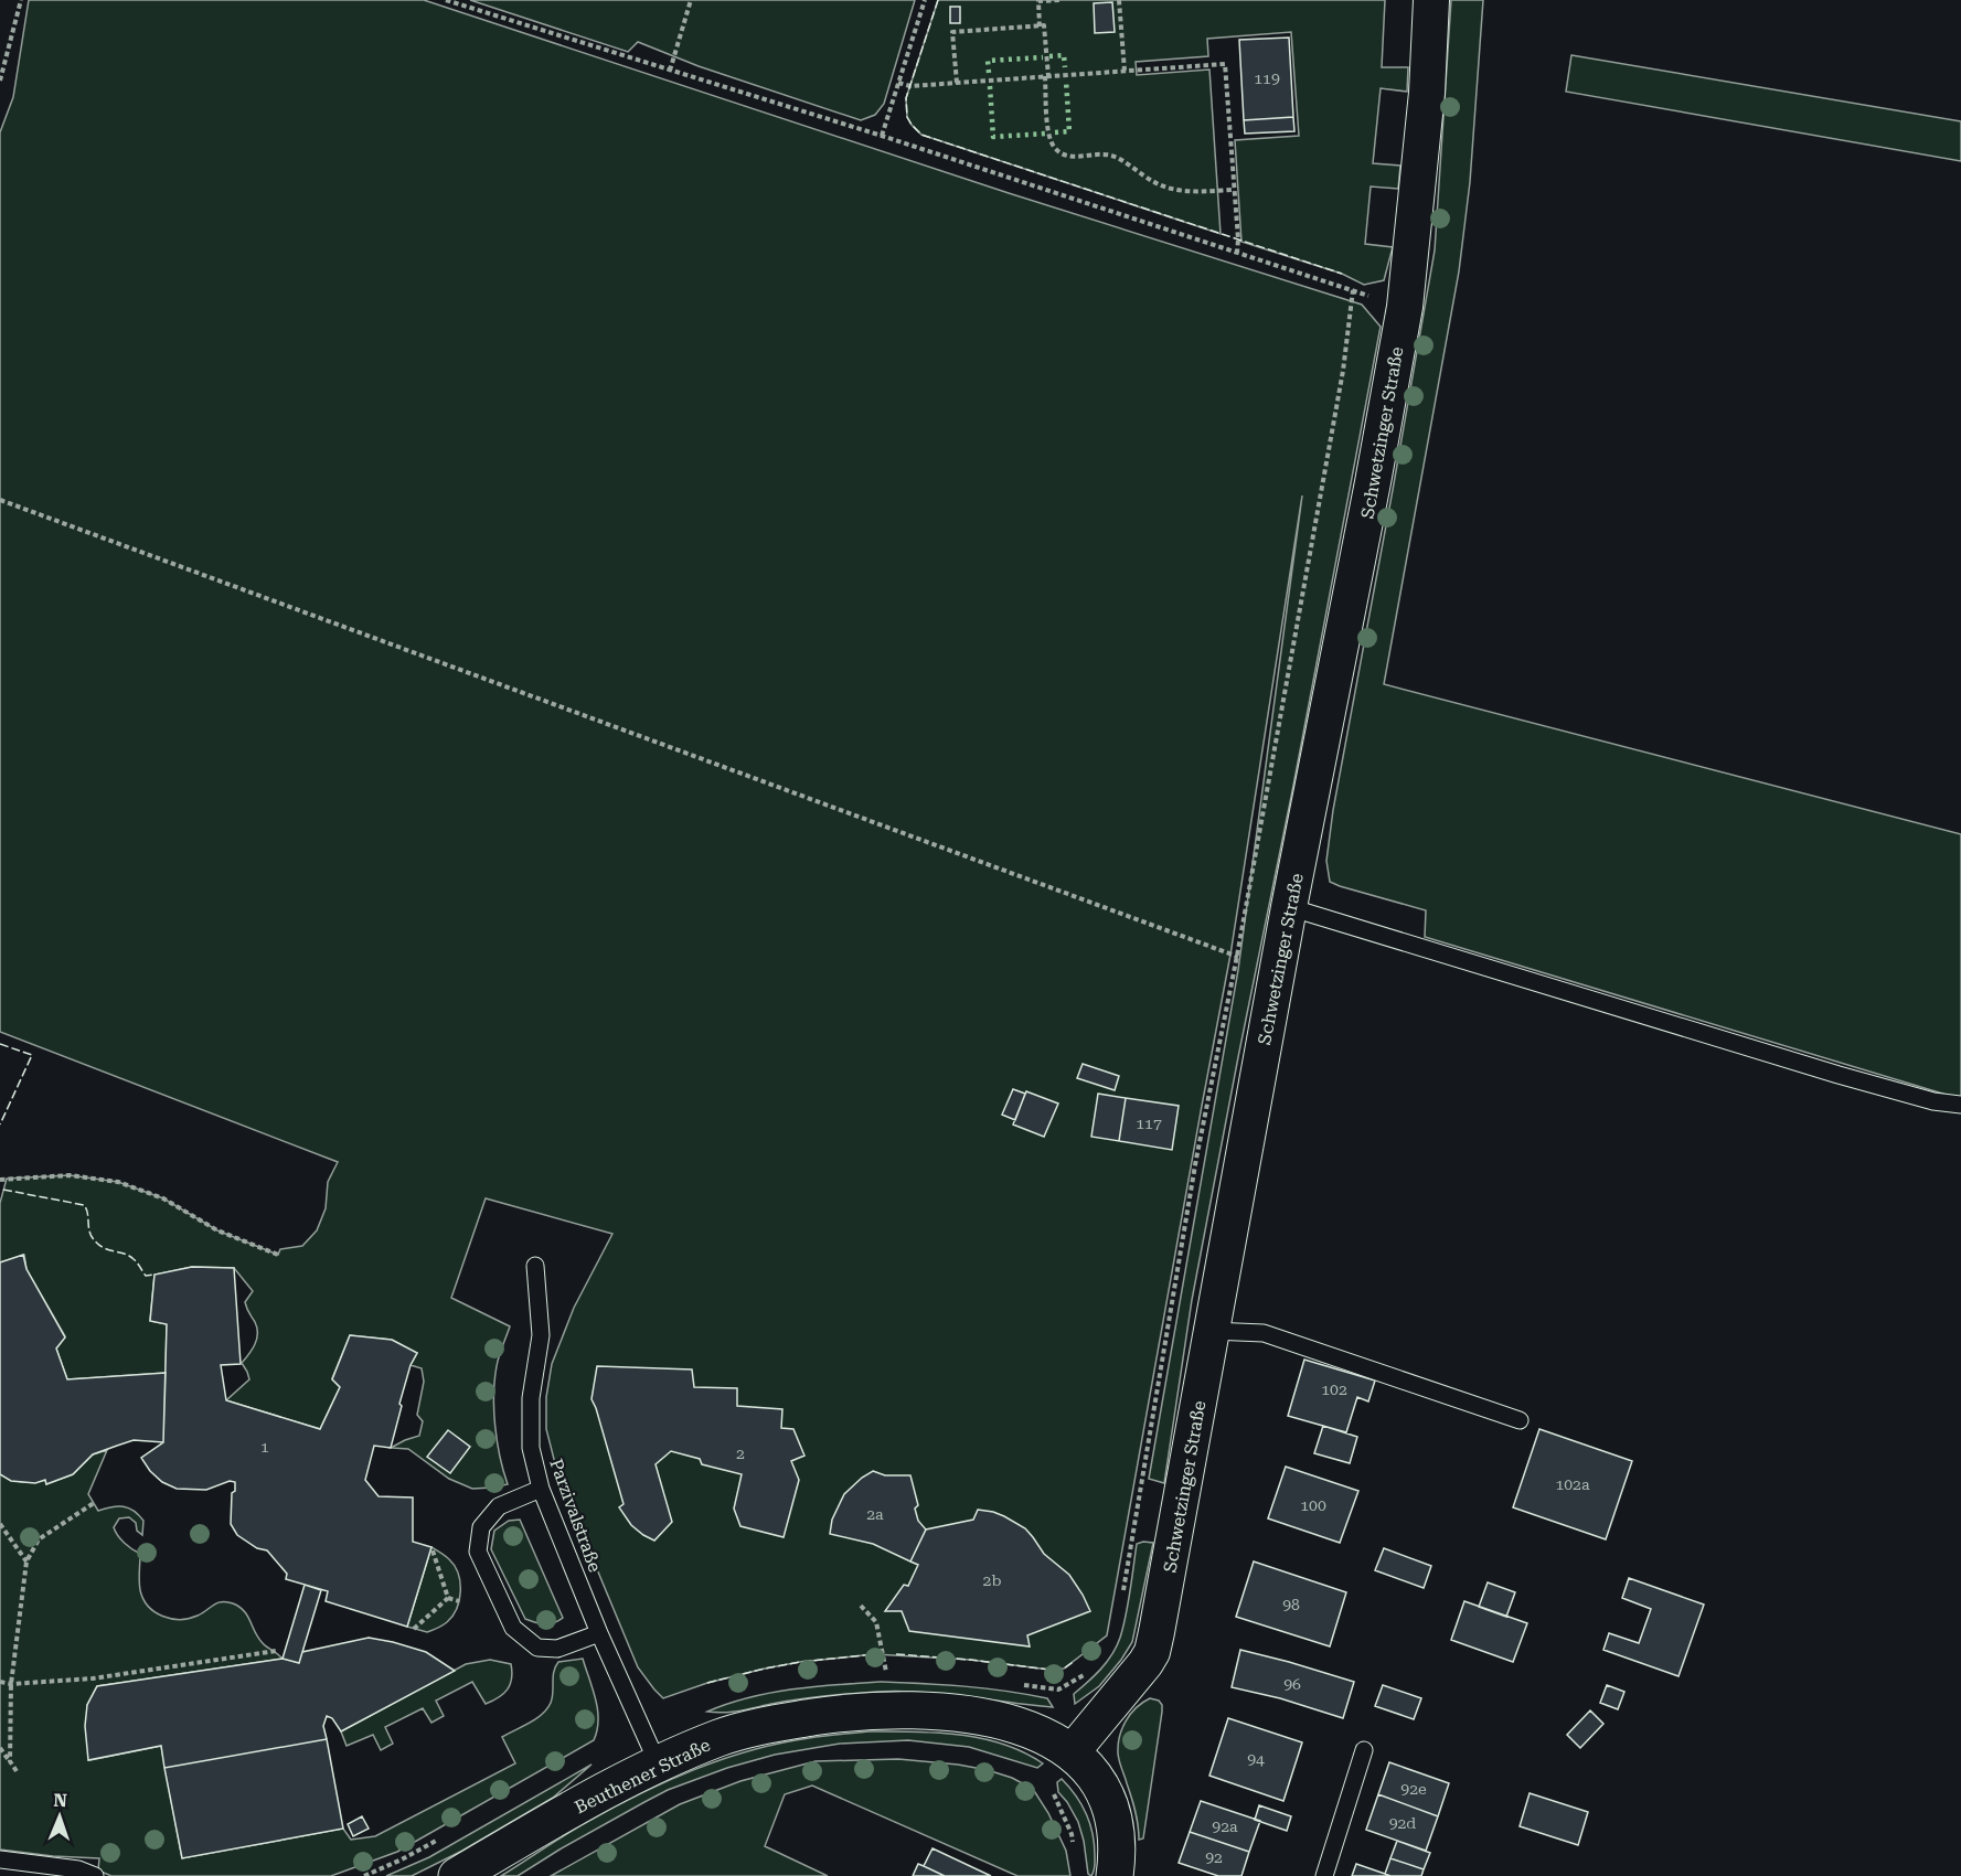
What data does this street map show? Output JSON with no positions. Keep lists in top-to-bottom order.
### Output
{
  "streets": {
    "main road": ["Beuthener Straße"],
    "street": ["Schwetzinger Straße"],
    "lane": ["Parzivalstraße"]
  },
  "crossings": [
    ["Schwetzinger Straße", "Beuthener Straße"],
    ["Parzivalstraße", "Beuthener Straße"]
  ],
  "house_numbers": [
    "119",
    "117",
    "102",
    "1",
    "2",
    "102a",
    "100",
    "2a",
    "2b",
    "98",
    "96",
    "94",
    "92e",
    "92d",
    "92a",
    "92"
  ],
  "north": "top"
}
